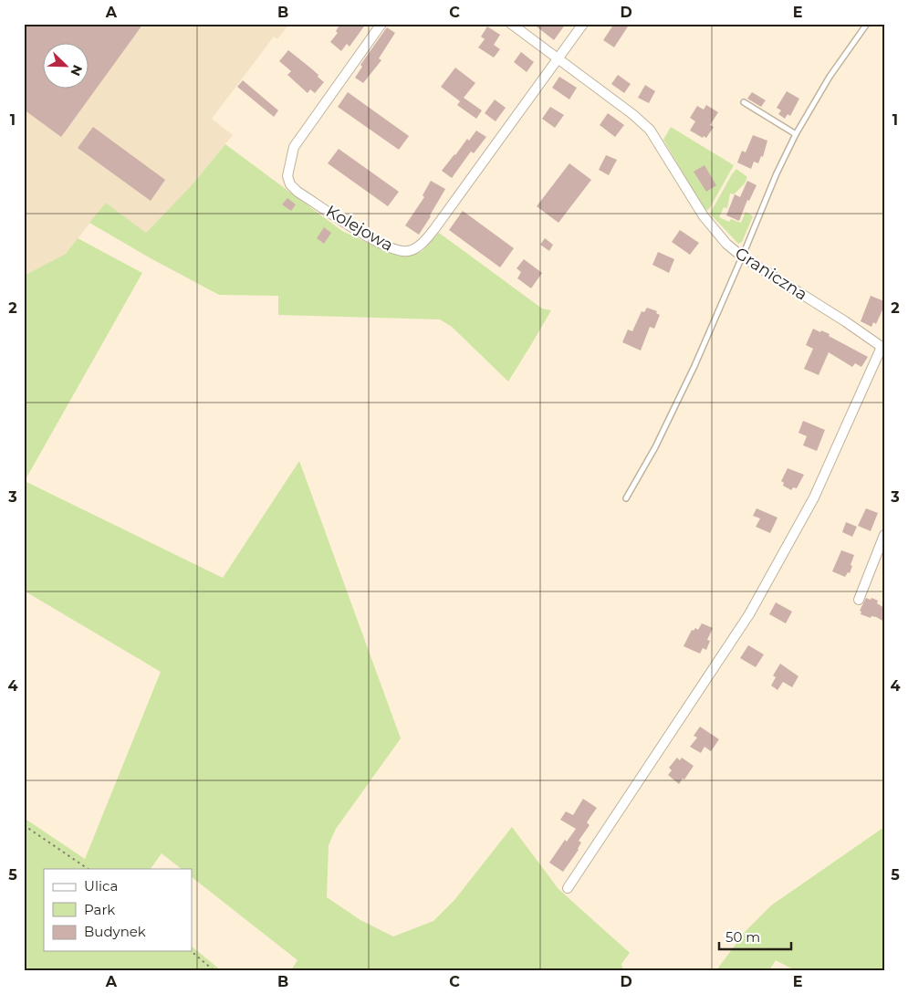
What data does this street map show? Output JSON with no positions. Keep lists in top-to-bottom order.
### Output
{
  "streets": {
    "street": ["Kolejowa", "Graniczna"]
  },
  "crossings": [
    ["Kolejowa", "Graniczna"]
  ],
  "legend": ["Ulica", "Park", "Budynek"],
  "scale_bar": "50 m",
  "north": "bottom right",
  "grid": {
    "columns": [
      "A",
      "B",
      "C",
      "D",
      "E"
    ],
    "rows": [
      "1",
      "2",
      "3",
      "4",
      "5"
    ]
  }
}
